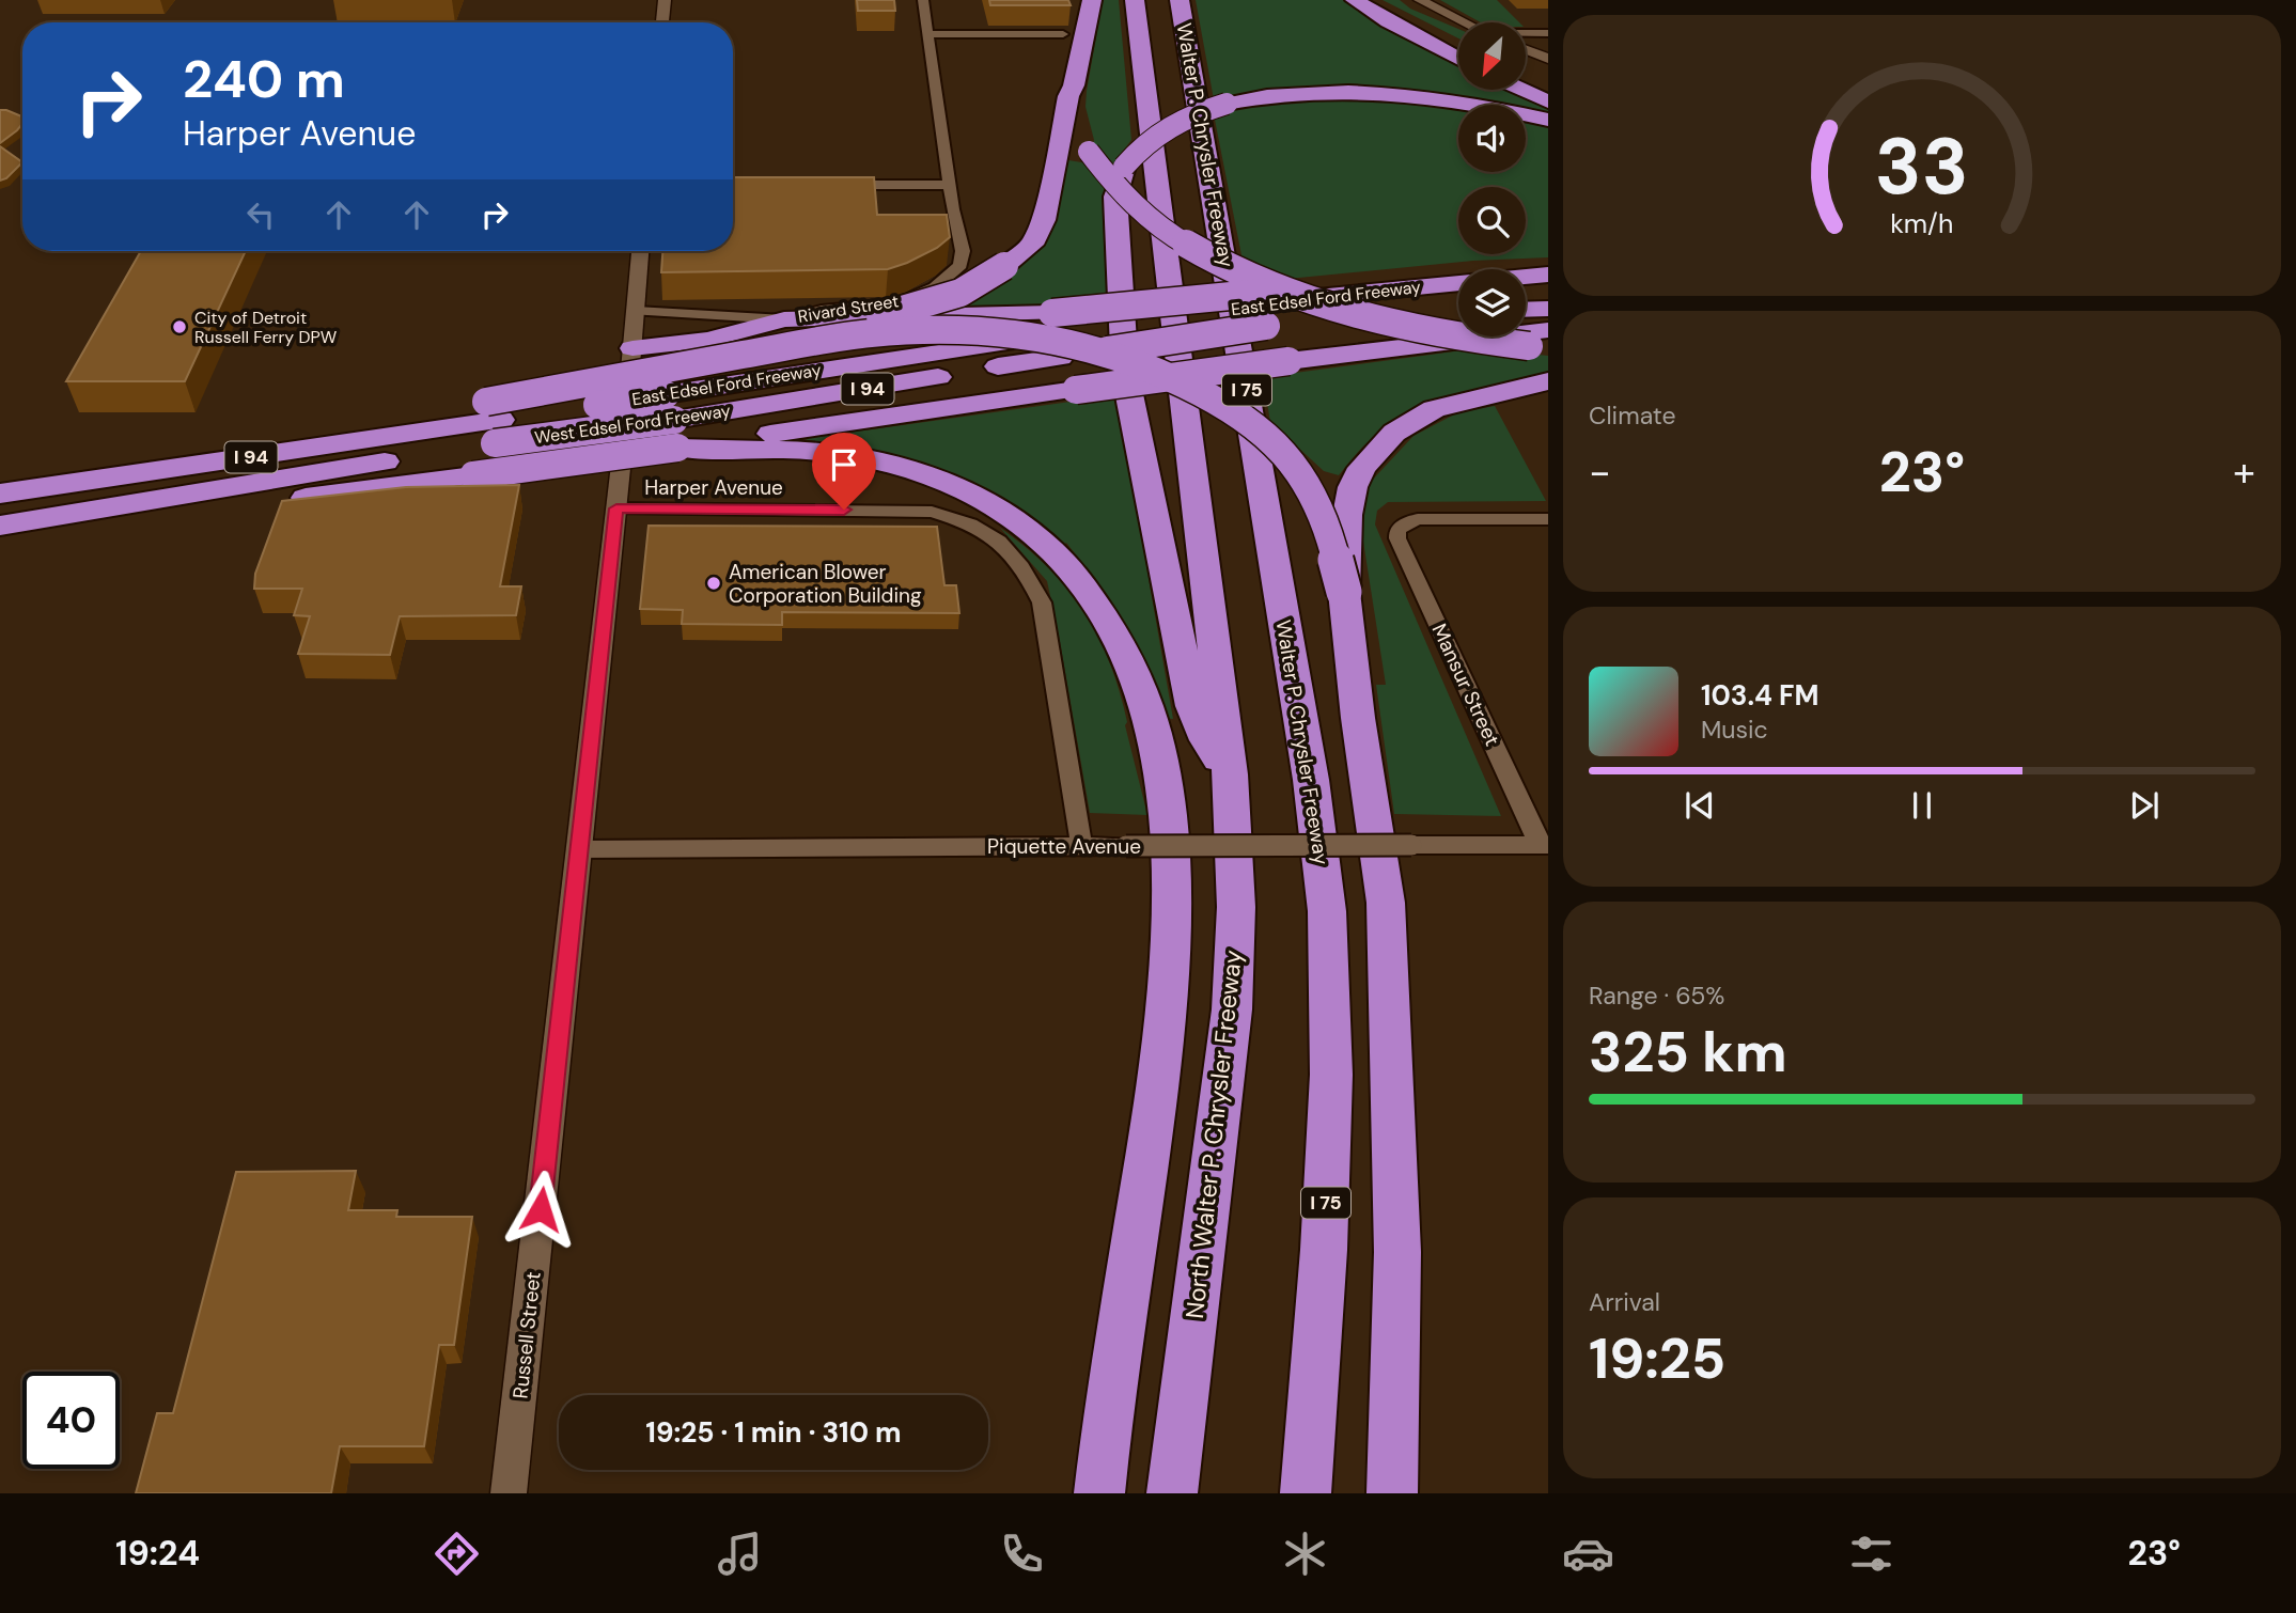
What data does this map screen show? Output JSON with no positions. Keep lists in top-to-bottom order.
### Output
{
  "streets": {
    "highway": [
      "Walter P. Chrysler Freeway",
      "East Edsel Ford Freeway",
      "I 94",
      "I 75",
      "West Edsel Ford Freeway",
      "North Walter P. Chrysler Freeway"
    ],
    "street": [
      "Rivard Street",
      "Harper Avenue",
      "Mansur Street",
      "Piquette Avenue",
      "Russell Street"
    ]
  },
  "crossings": [
    ["East Edsel Ford Freeway", "I 94"],
    ["East Edsel Ford Freeway", "West Edsel Ford Freeway"],
    ["Rivard Street", "Russell Street"],
    ["I 94", "West Edsel Ford Freeway"],
    ["Harper Avenue", "Piquette Avenue"],
    ["Harper Avenue", "Russell Street"],
    ["Mansur Street", "Piquette Avenue"],
    ["Piquette Avenue", "Russell Street"]
  ],
  "places": ["City of Detroit Russell Ferry DPW", "American Blower Corporation Building"],
  "north": "bottom left",
  "page": {
    "turn": ["240 m", "Harper Avenue"],
    "tile": [
      "Climate",
      ["Range · 65%", "325 km"],
      ["Arrival", "19:25"]
    ],
    "heat": ["−", "23°", "+"],
    "song": ["103.4 FM", "Music"],
    "limit": "40",
    "trip": "19:25 · 1 min · 310 m",
    "tabs": ["19:24", "23°"],
    "gauge": ["33", "km/h"]
  }
}
